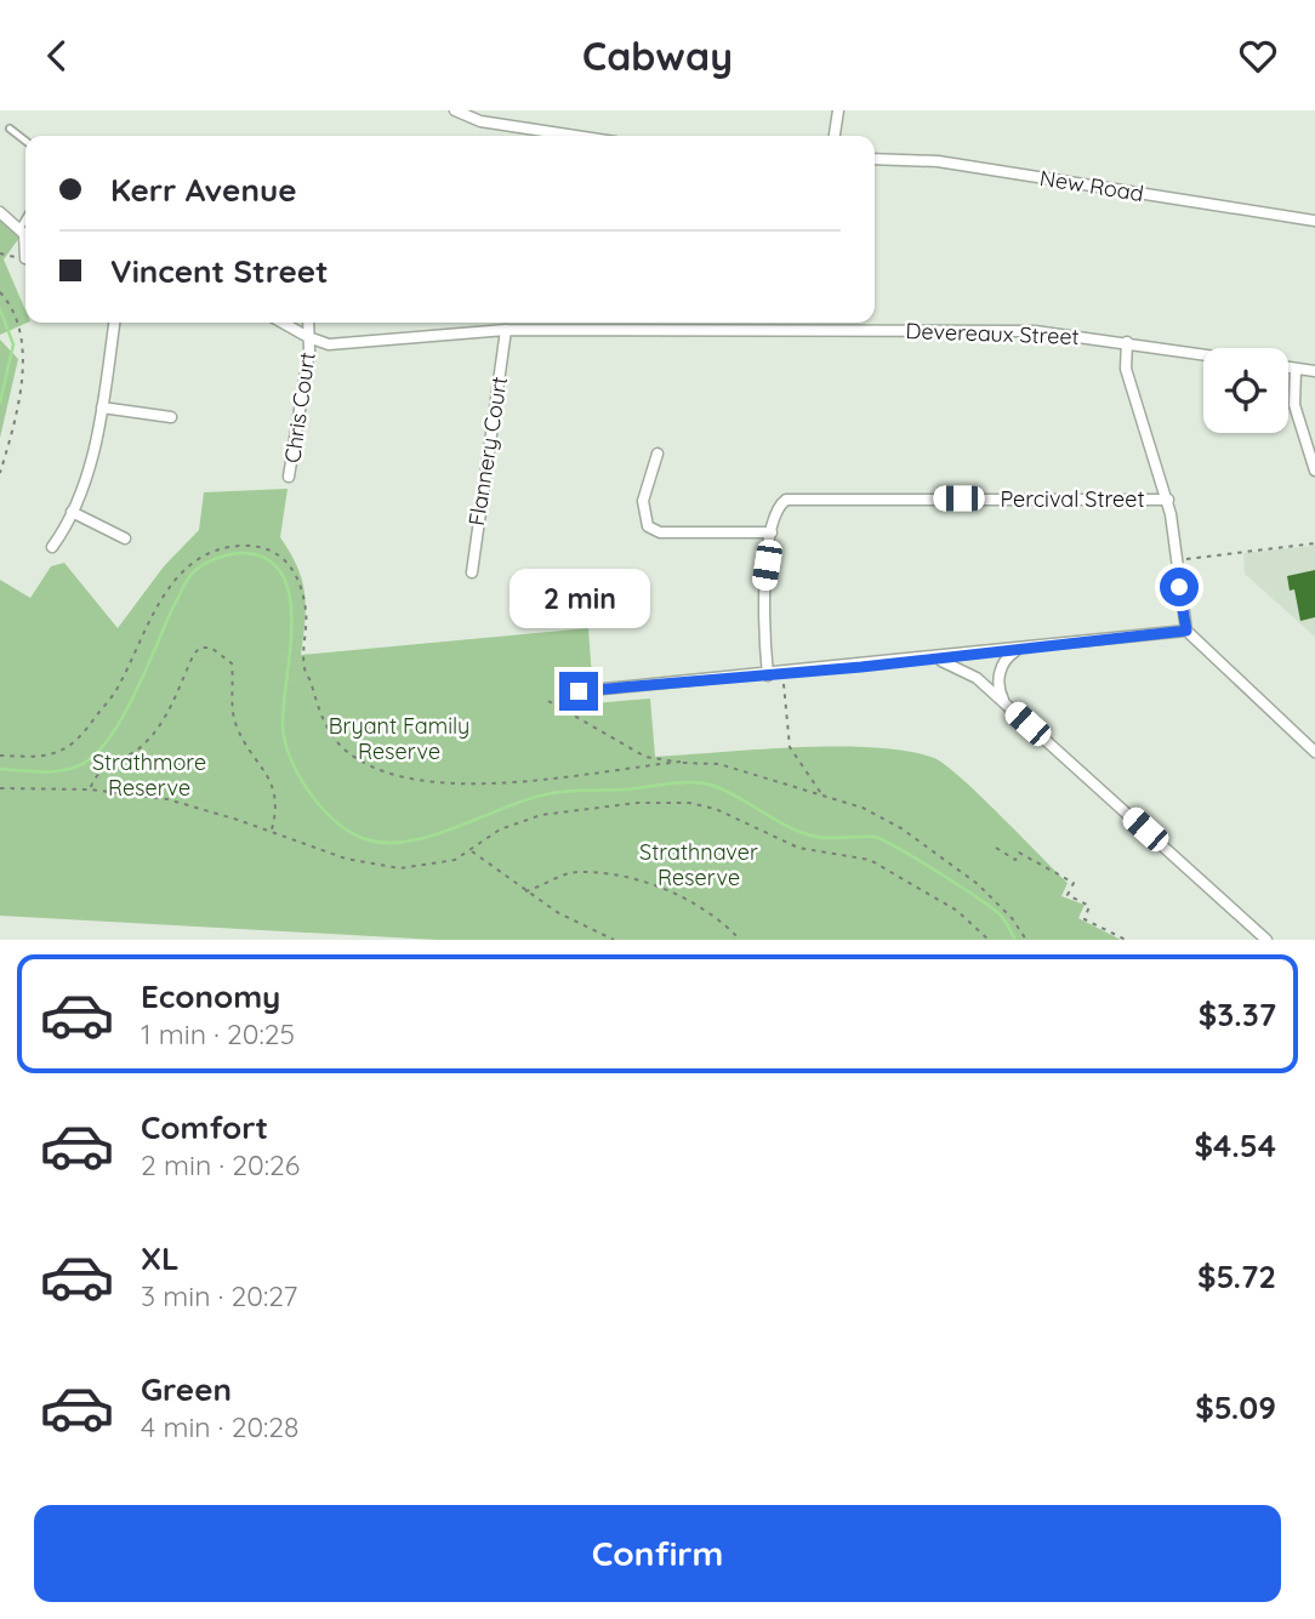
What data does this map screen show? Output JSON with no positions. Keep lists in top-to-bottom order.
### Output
{
  "streets": {
    "street": [
      "New Road",
      "Devereaux Street",
      "Chris Court",
      "Flannery Court",
      "Percival Street"
    ]
  },
  "crossings": [
    ["Devereaux Street", "Chris Court"],
    ["Devereaux Street", "Flannery Court"]
  ],
  "parks": ["Bryant Family Reserve", "Strathmore Reserve", "Strathnaver Reserve"],
  "page": {
    "header": "Cabway",
    "banner": ["Kerr Avenue", "Vincent Street"],
    "bubble": "2 min",
    "list": [
      {
        "name": "Economy",
        "note": "1 min · 20:25",
        "value": "$3.37"
      },
      {
        "name": "Comfort",
        "note": "2 min · 20:26",
        "value": "$4.54"
      },
      {
        "name": "XL",
        "note": "3 min · 20:27",
        "value": "$5.72"
      },
      {
        "name": "Green",
        "note": "4 min · 20:28",
        "value": "$5.09"
      }
    ],
    "buttons": "Confirm"
  }
}
